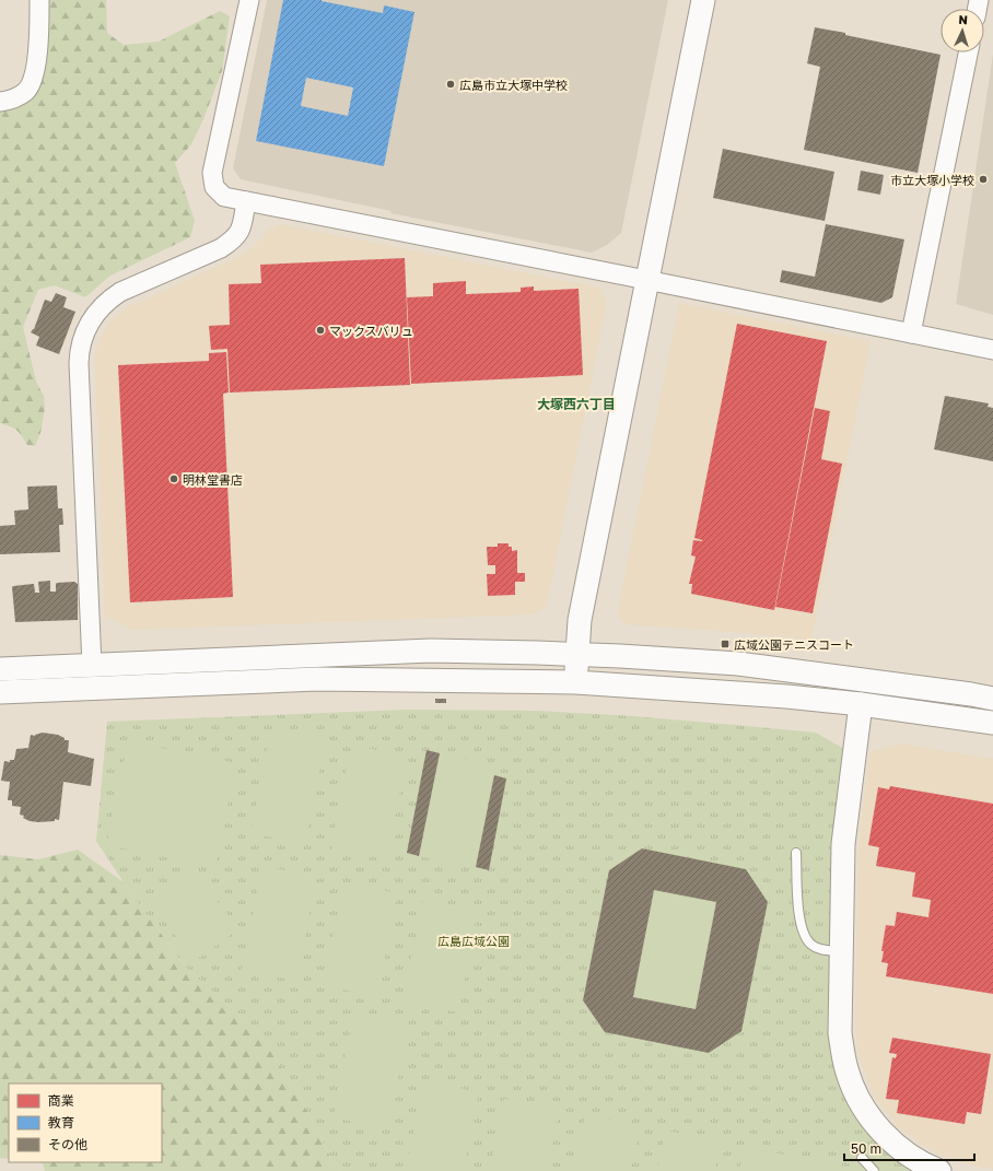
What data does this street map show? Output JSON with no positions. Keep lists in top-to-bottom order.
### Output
{
  "districts": ["大塚西六丁目"],
  "parks": ["広島広域公園"],
  "places": {
    "other": [
      "広島市立大塚中学校",
      "市立大塚小学校",
      "マックスバリュ",
      "明林堂書店"
    ],
    "transit": ["広域公園テニスコート"]
  },
  "legend": ["商業", "教育", "その他"],
  "scale_bar": "50 m",
  "north": "top"
}
